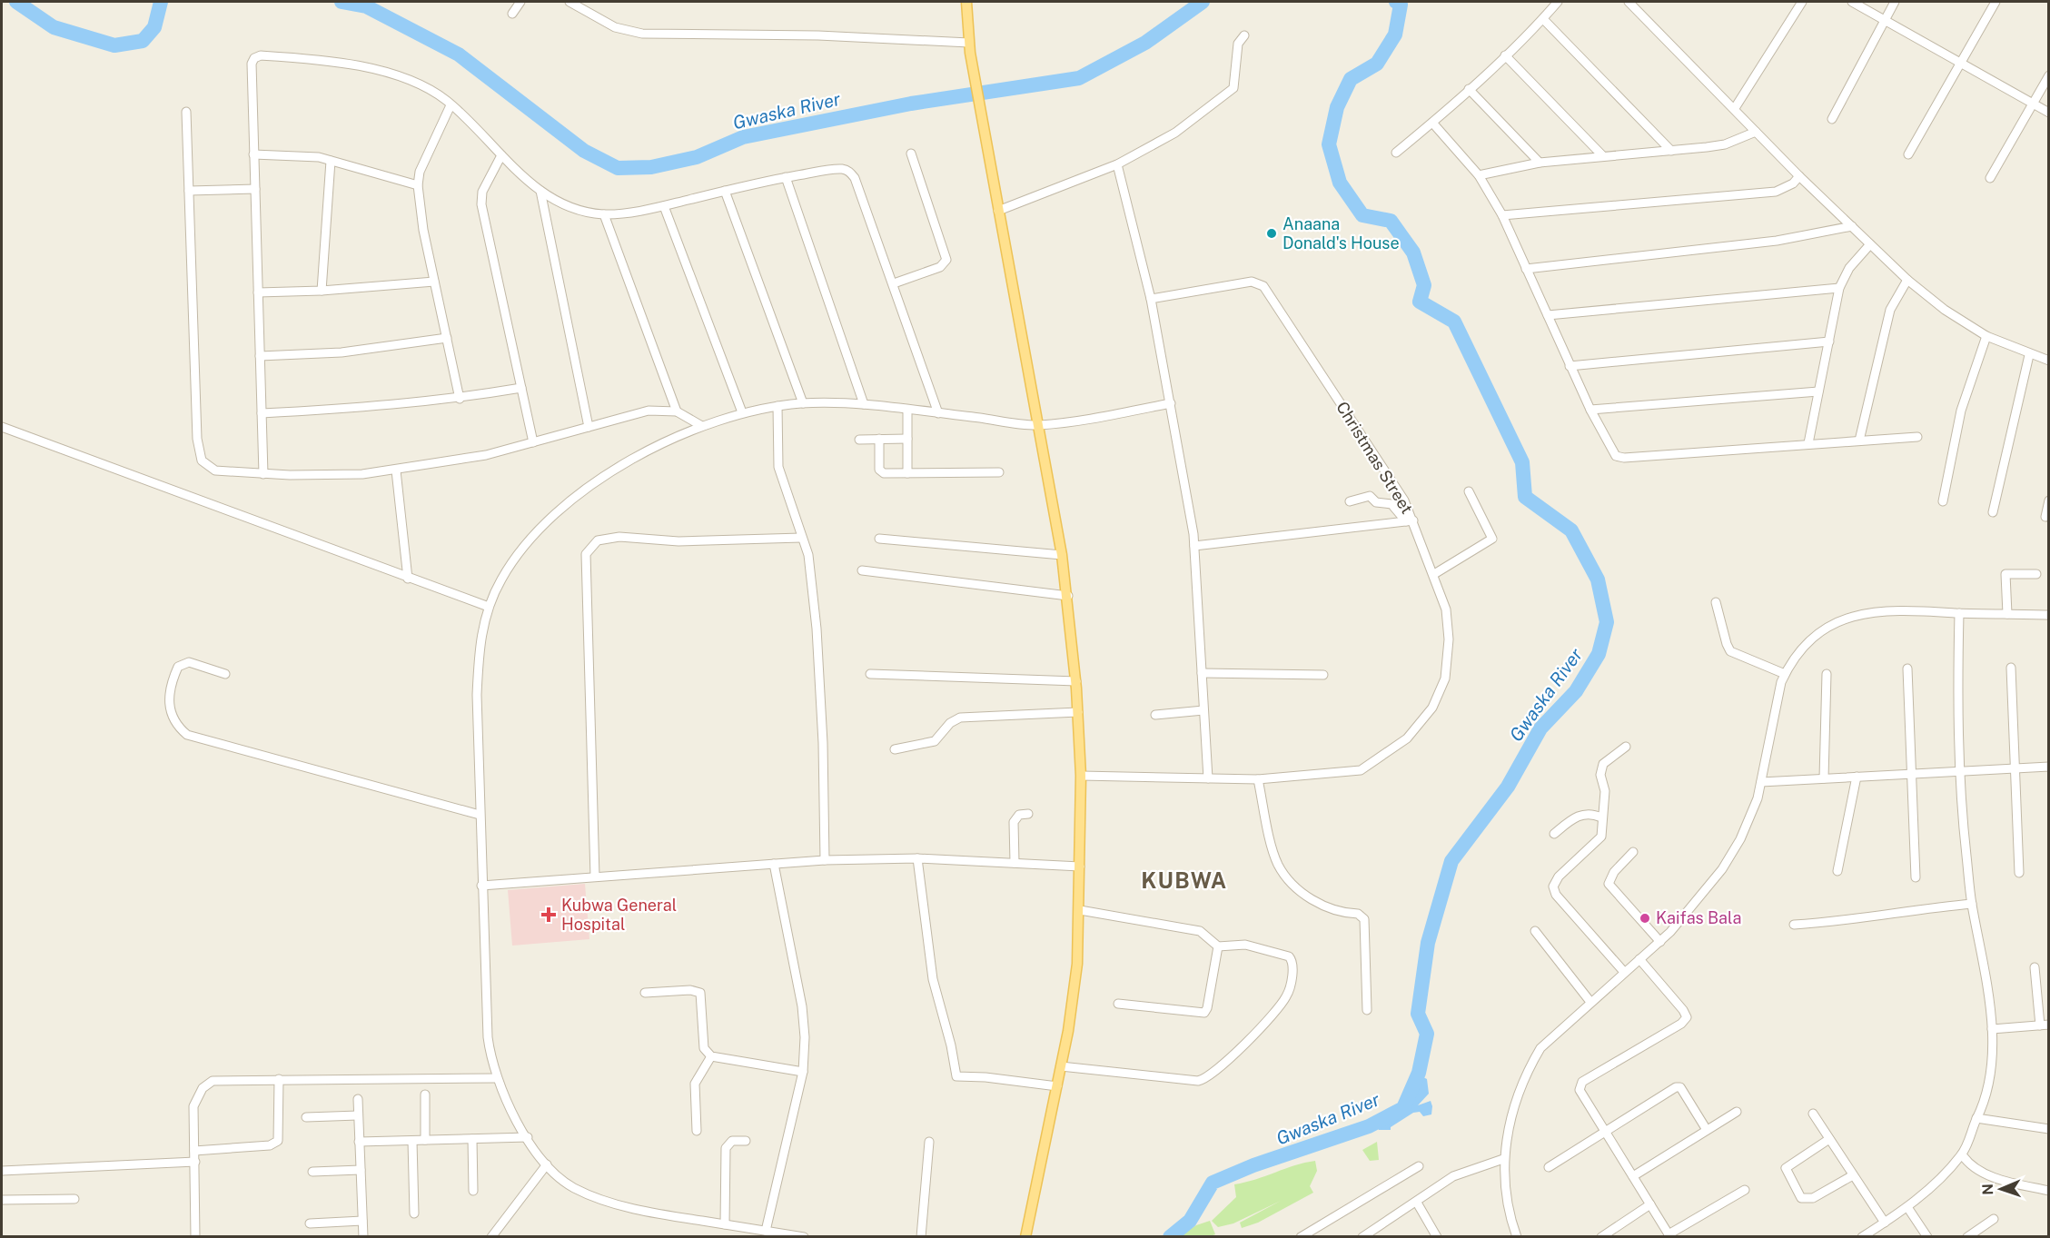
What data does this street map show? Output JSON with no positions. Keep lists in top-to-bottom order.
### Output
{
  "streets": {
    "street": ["Christmas Street"]
  },
  "districts": ["KUBWA"],
  "water": ["Gwaska River"],
  "places": {
    "other": ["Anaana Donald's House", "Kaifas Bala"],
    "health": ["Kubwa General Hospital"]
  },
  "north": "left"
}
